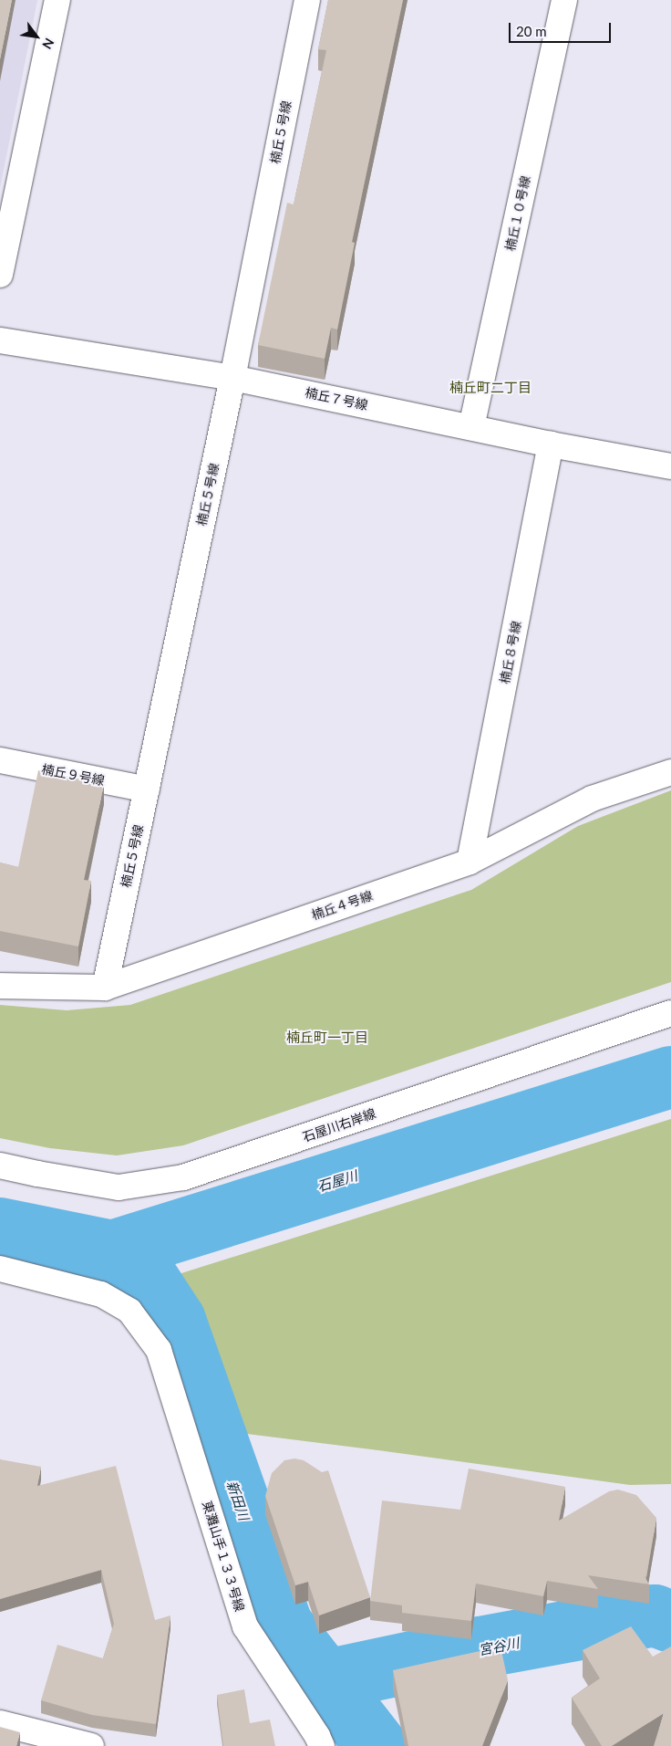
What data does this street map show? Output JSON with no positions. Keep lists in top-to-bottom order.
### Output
{
  "streets": {
    "street": [
      "楠丘５号線",
      "楠丘１０号線",
      "楠丘７号線",
      "楠丘８号線",
      "楠丘９号線",
      "楠丘４号線",
      "石屋川右岸線",
      "東灘山手１３３号線"
    ]
  },
  "crossings": [
    ["楠丘５号線", "楠丘７号線"],
    ["楠丘５号線", "楠丘９号線"],
    ["楠丘５号線", "楠丘４号線"],
    ["楠丘１０号線", "楠丘７号線"],
    ["楠丘７号線", "楠丘８号線"],
    ["楠丘８号線", "楠丘４号線"]
  ],
  "districts": ["楠丘町二丁目", "楠丘町一丁目"],
  "water": ["石屋川", "新田川", "宮谷川"],
  "scale_bar": "20 m",
  "north": "bottom right"
}
